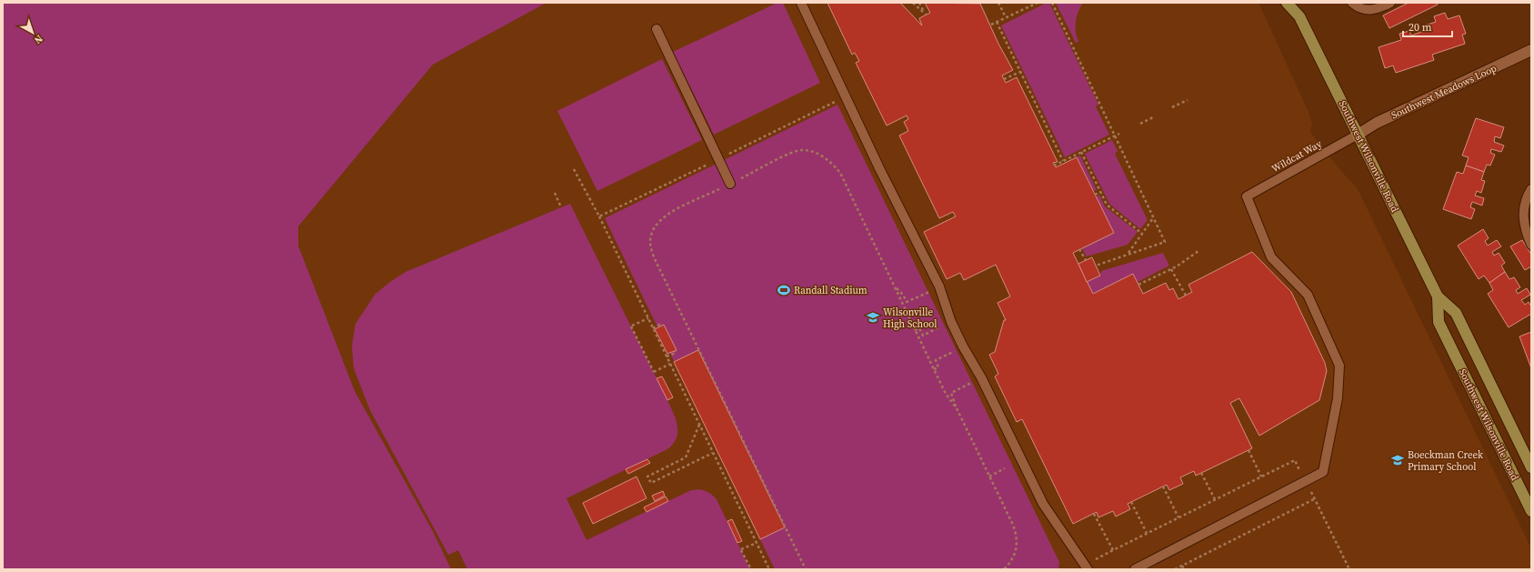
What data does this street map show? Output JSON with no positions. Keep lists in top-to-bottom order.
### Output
{
  "streets": {
    "main road": ["Southwest Wilsonville Road"],
    "street": ["Southwest Meadows Loop"],
    "lane": ["Wildcat Way"]
  },
  "crossings": [
    ["Southwest Meadows Loop", "Wildcat Way"],
    ["Southwest Meadows Loop", "Southwest Wilsonville Road"],
    ["Wildcat Way", "Southwest Wilsonville Road"]
  ],
  "places": {
    "sports": ["Randall Stadium"],
    "school or university": ["Wilsonville High School", "Boeckman Creek Primary School"]
  },
  "scale_bar": "20 m",
  "north": "bottom right"
}
